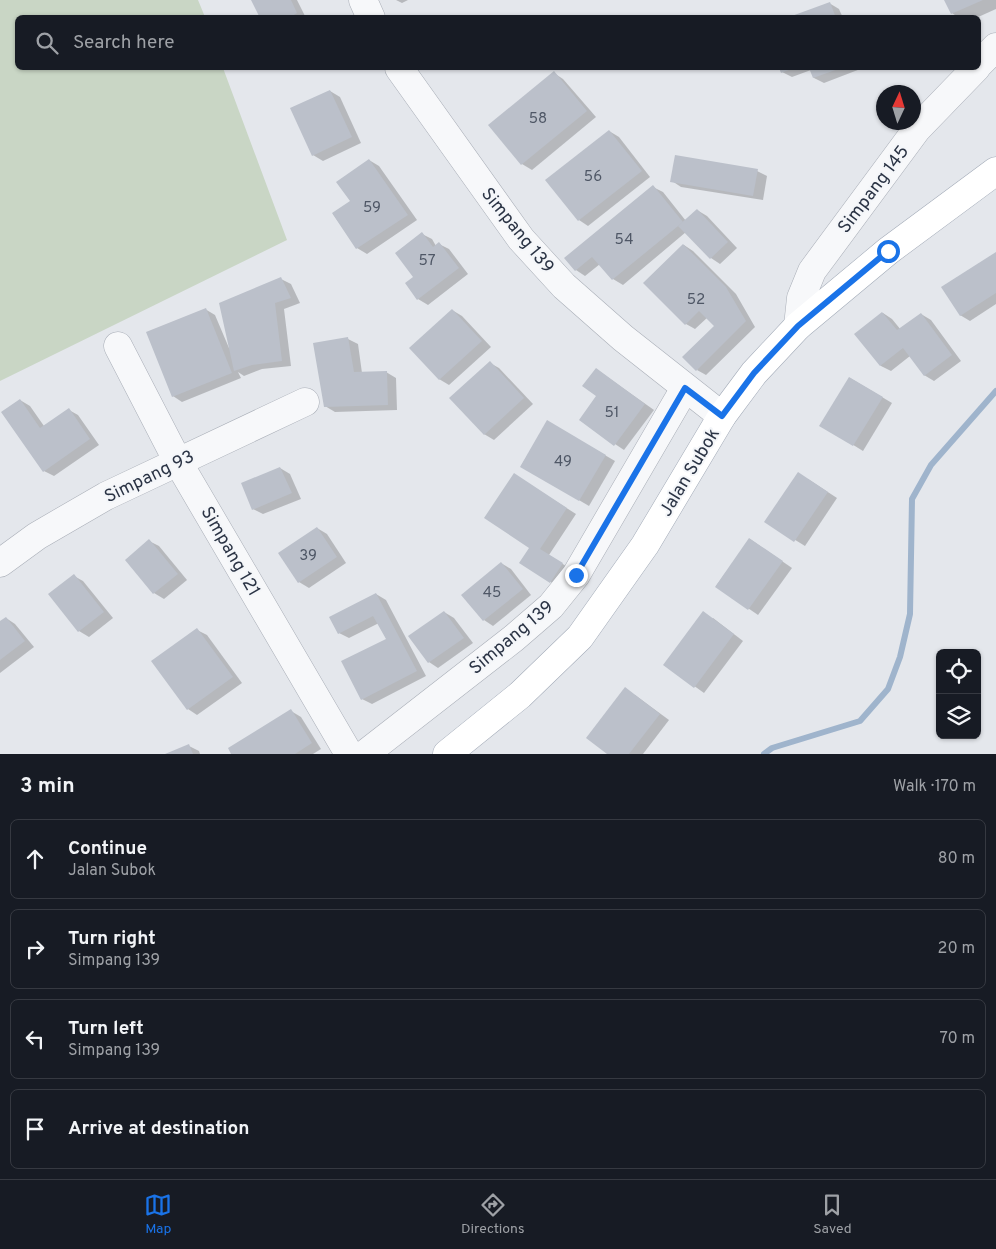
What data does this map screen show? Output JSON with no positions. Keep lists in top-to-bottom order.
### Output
{
  "streets": {
    "main road": ["Jalan Subok"],
    "street": [
      "Simpang 145",
      "Simpang 139",
      "Simpang 93",
      "Simpang 121"
    ]
  },
  "crossings": [
    ["Simpang 145", "Jalan Subok"],
    ["Simpang 139", "Jalan Subok"],
    ["Simpang 93", "Simpang 121"]
  ],
  "house_numbers": [
    "58",
    "56",
    "59",
    "54",
    "57",
    "52",
    "51",
    "49",
    "39",
    "45"
  ],
  "north": "top",
  "page": {
    "search": "Search here",
    "heading": ["3 min", "Walk · 170 m"],
    "list": [
      ["Continue", "Jalan Subok", "80 m"],
      ["Turn right", "Simpang 139", "20 m"],
      ["Turn left", "Simpang 139", "70 m"],
      "Arrive at destination"
    ],
    "nav": ["Map", "Directions", "Saved"]
  }
}
